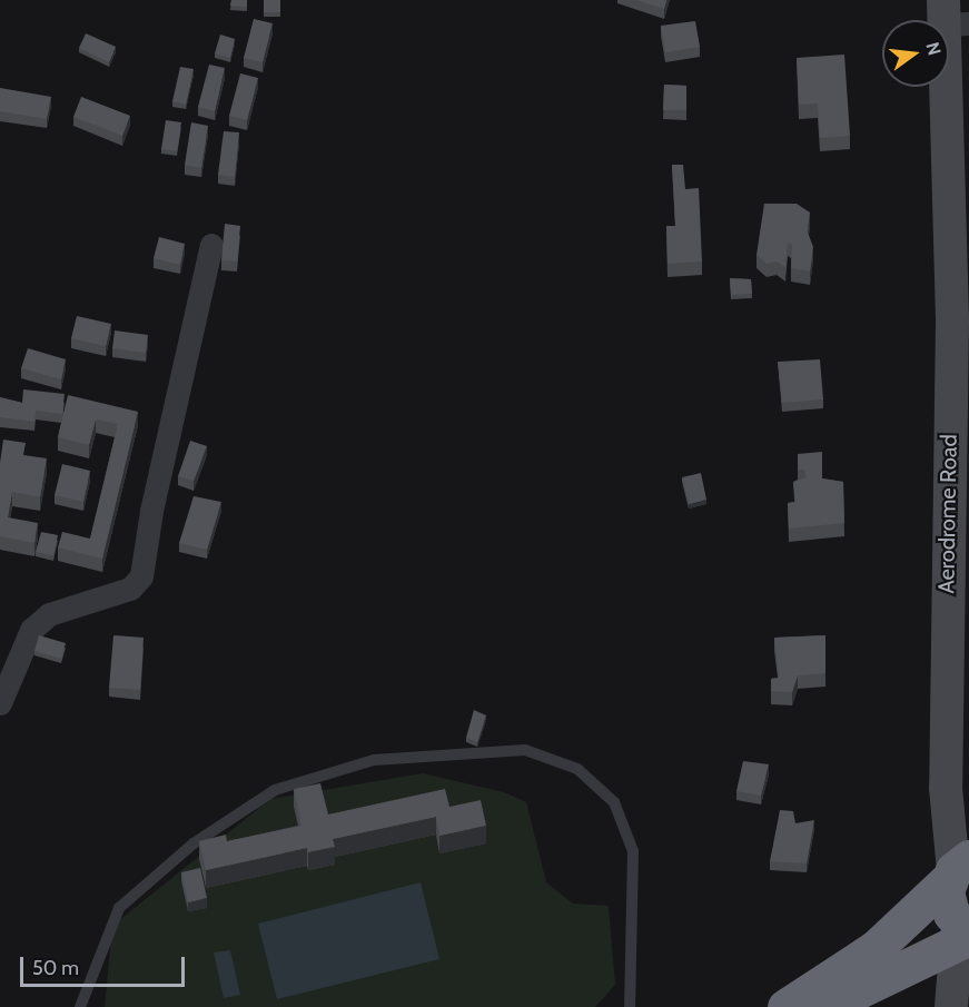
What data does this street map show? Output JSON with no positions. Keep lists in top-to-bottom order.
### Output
{
  "streets": {
    "street": ["Aerodrome Road"]
  },
  "scale_bar": "50 m",
  "north": "right"
}
